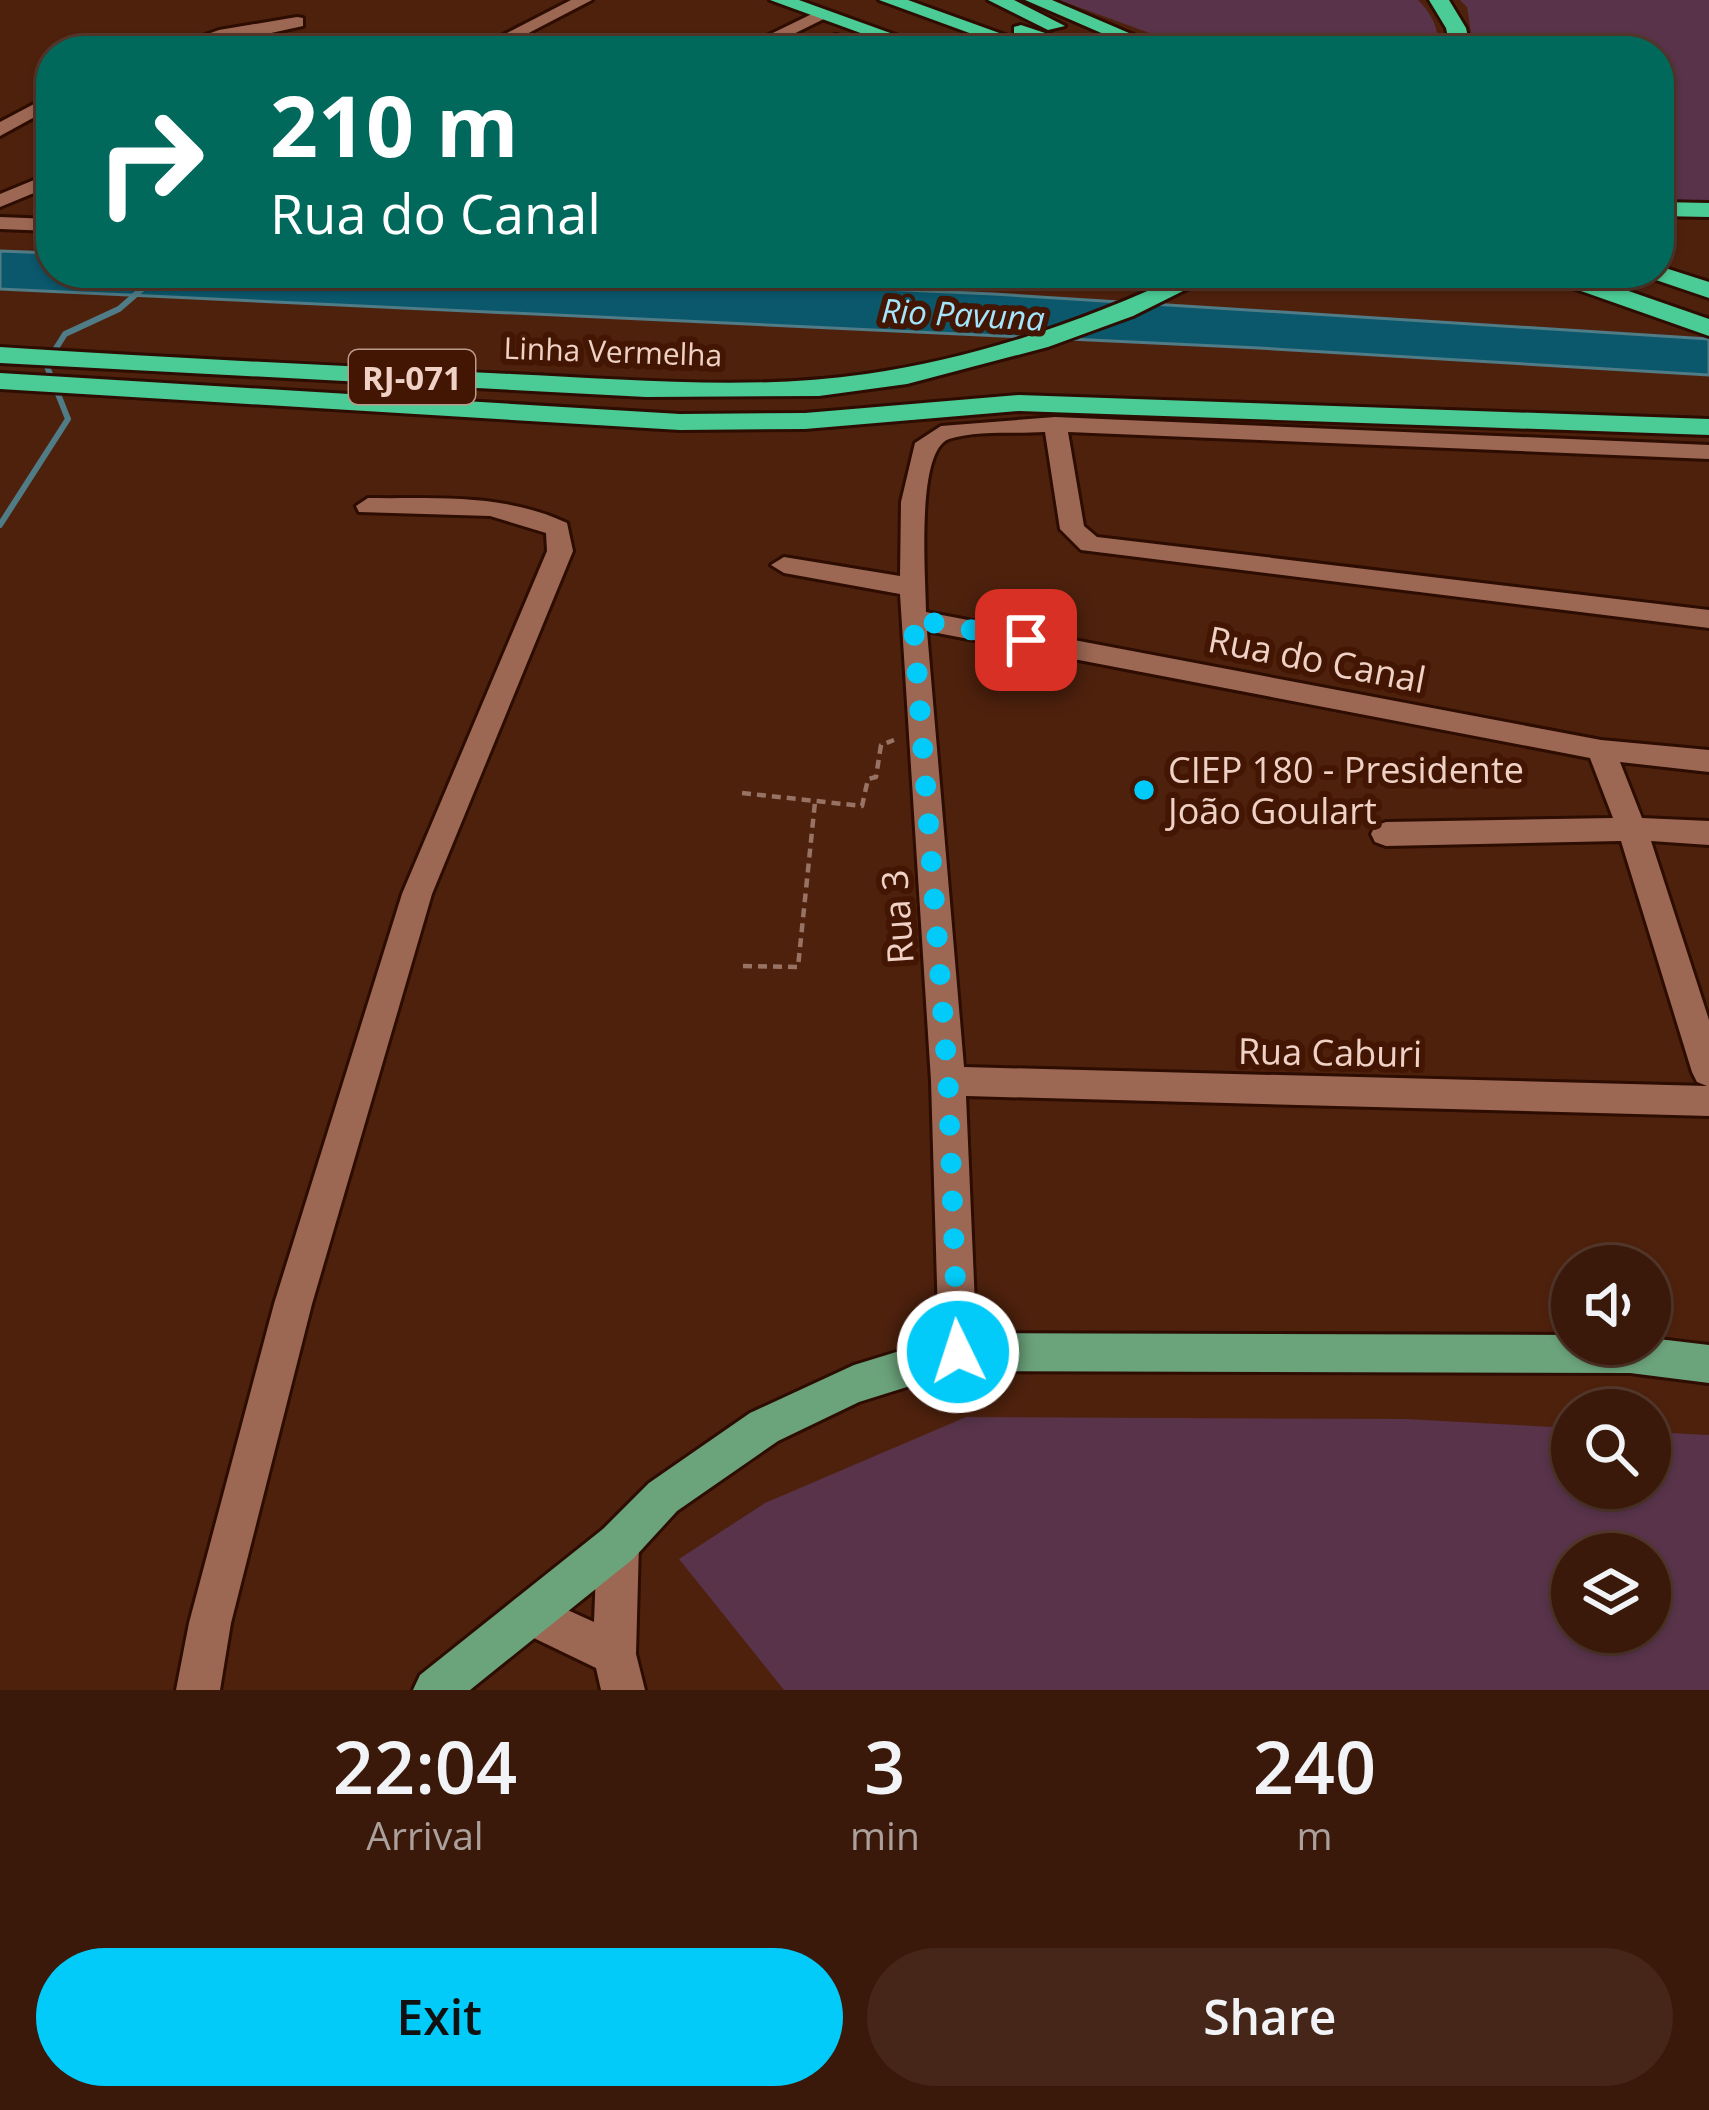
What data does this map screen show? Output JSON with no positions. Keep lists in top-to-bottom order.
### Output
{
  "streets": {
    "highway": ["Linha Vermelha", "RJ-071"],
    "street": ["Rua do Canal", "Rua 3", "Rua Caburi"]
  },
  "crossings": [
    ["Rua do Canal", "Rua 3"],
    ["Rua 3", "Rua Caburi"]
  ],
  "water": ["Rio Pavuna"],
  "places": ["CIEP 180 - Presidente João Goulart"],
  "page": {
    "turn": ["210 m", "Rua do Canal"],
    "eta": [
      "22:04",
      "Arrival",
      "3",
      "min",
      "240",
      "m"
    ],
    "buttons": ["Exit", "Share"]
  }
}
